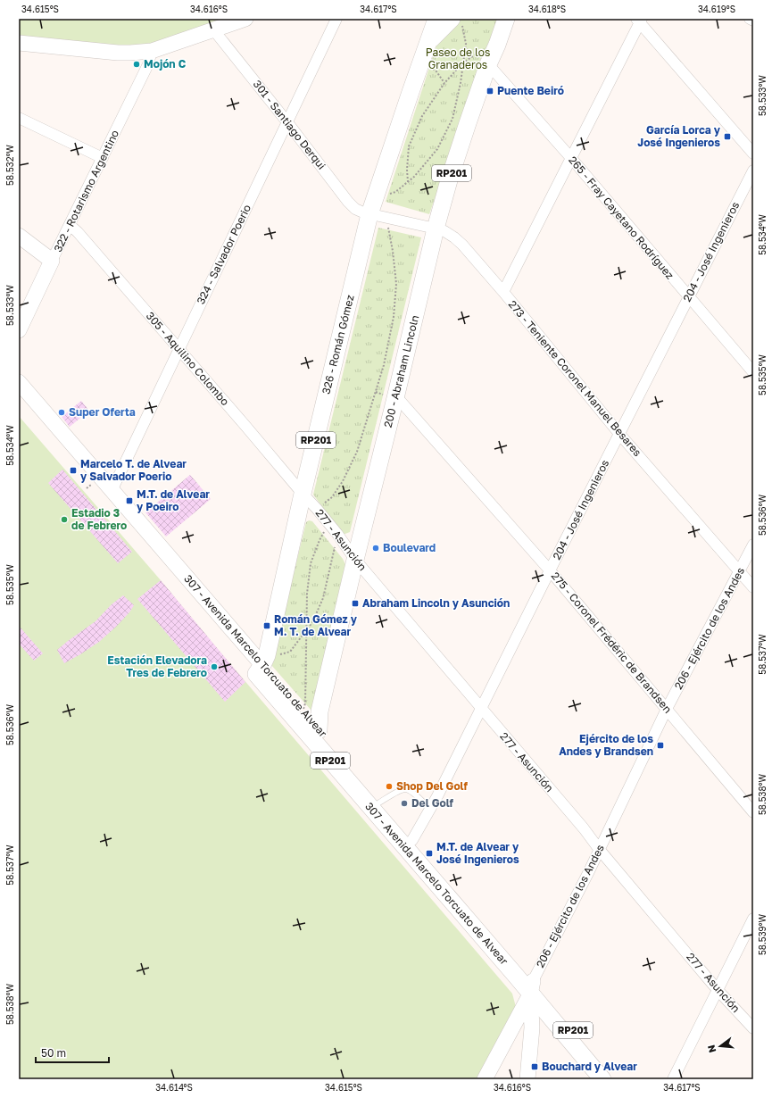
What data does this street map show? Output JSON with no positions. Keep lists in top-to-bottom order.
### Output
{
  "streets": {
    "main road": [
      "RP201",
      "322 - Rotarismo Argentino",
      "326 - Román Gómez",
      "200 - Abraham Lincoln",
      "307 - Avenida Marcelo Torcuato de Alvear"
    ],
    "street": [
      "301 - Santiago Derqui",
      "265 - Fray Cayetano Rodríguez",
      "204 - José Ingenieros",
      "324 - Salvador Poerio",
      "305 - Aquilino Colombo",
      "273 - Teniente Coronel Manuel Besares",
      "277 - Asunción",
      "206 - Ejército de los Andes",
      "275 - Coronel Frédéric de Brandsen"
    ]
  },
  "crossings": [
    ["301 - Santiago Derqui", "324 - Salvador Poerio"],
    ["301 - Santiago Derqui", "326 - Román Gómez"],
    ["301 - Santiago Derqui", "273 - Teniente Coronel Manuel Besares"],
    ["322 - Rotarismo Argentino", "305 - Aquilino Colombo"],
    ["265 - Fray Cayetano Rodríguez", "204 - José Ingenieros"],
    ["265 - Fray Cayetano Rodríguez", "200 - Abraham Lincoln"],
    ["204 - José Ingenieros", "273 - Teniente Coronel Manuel Besares"],
    ["204 - José Ingenieros", "277 - Asunción"],
    ["204 - José Ingenieros", "275 - Coronel Frédéric de Brandsen"],
    ["204 - José Ingenieros", "307 - Avenida Marcelo Torcuato de Alvear"],
    ["324 - Salvador Poerio", "305 - Aquilino Colombo"],
    ["324 - Salvador Poerio", "307 - Avenida Marcelo Torcuato de Alvear"],
    ["326 - Román Gómez", "305 - Aquilino Colombo"],
    ["326 - Román Gómez", "273 - Teniente Coronel Manuel Besares"],
    ["326 - Román Gómez", "277 - Asunción"],
    ["326 - Román Gómez", "307 - Avenida Marcelo Torcuato de Alvear"],
    ["305 - Aquilino Colombo", "277 - Asunción"],
    ["200 - Abraham Lincoln", "273 - Teniente Coronel Manuel Besares"],
    ["200 - Abraham Lincoln", "277 - Asunción"],
    ["200 - Abraham Lincoln", "275 - Coronel Frédéric de Brandsen"],
    ["200 - Abraham Lincoln", "307 - Avenida Marcelo Torcuato de Alvear"],
    ["273 - Teniente Coronel Manuel Besares", "206 - Ejército de los Andes"],
    ["277 - Asunción", "206 - Ejército de los Andes"],
    ["206 - Ejército de los Andes", "275 - Coronel Frédéric de Brandsen"],
    ["206 - Ejército de los Andes", "307 - Avenida Marcelo Torcuato de Alvear"]
  ],
  "parks": ["Paseo de los Granaderos"],
  "places": {
    "other": [
      "Mojón C",
      "Super Oferta",
      "Estadio 3 de Febrero",
      "Boulevard",
      "Estación Elevadora Tres de Febrero",
      "Shop Del Golf",
      "Del Golf"
    ],
    "transit": [
      "Puente Beiró",
      "García Lorca y José Ingenieros",
      "Marcelo T. de Alvear y Salvador Poerio",
      "M.T. de Alvear y Poeiro",
      "Abraham Lincoln y Asunción",
      "Román Gómez y M. T. de Alvear",
      "Ejército de los Andes y Brandsen",
      "M.T. de Alvear y José Ingenieros",
      "Bouchard y Alvear"
    ]
  },
  "scale_bar": "50 m",
  "north": "left",
  "coordinates": [
    "34.615°S",
    "34.616°S",
    "34.617°S",
    "34.618°S",
    "34.619°S",
    "58.533°W",
    "58.532°W",
    "58.534°W",
    "58.535°W",
    "58.536°W",
    "58.537°W",
    "58.538°W",
    "58.539°W",
    "34.614°S"
  ]
}
